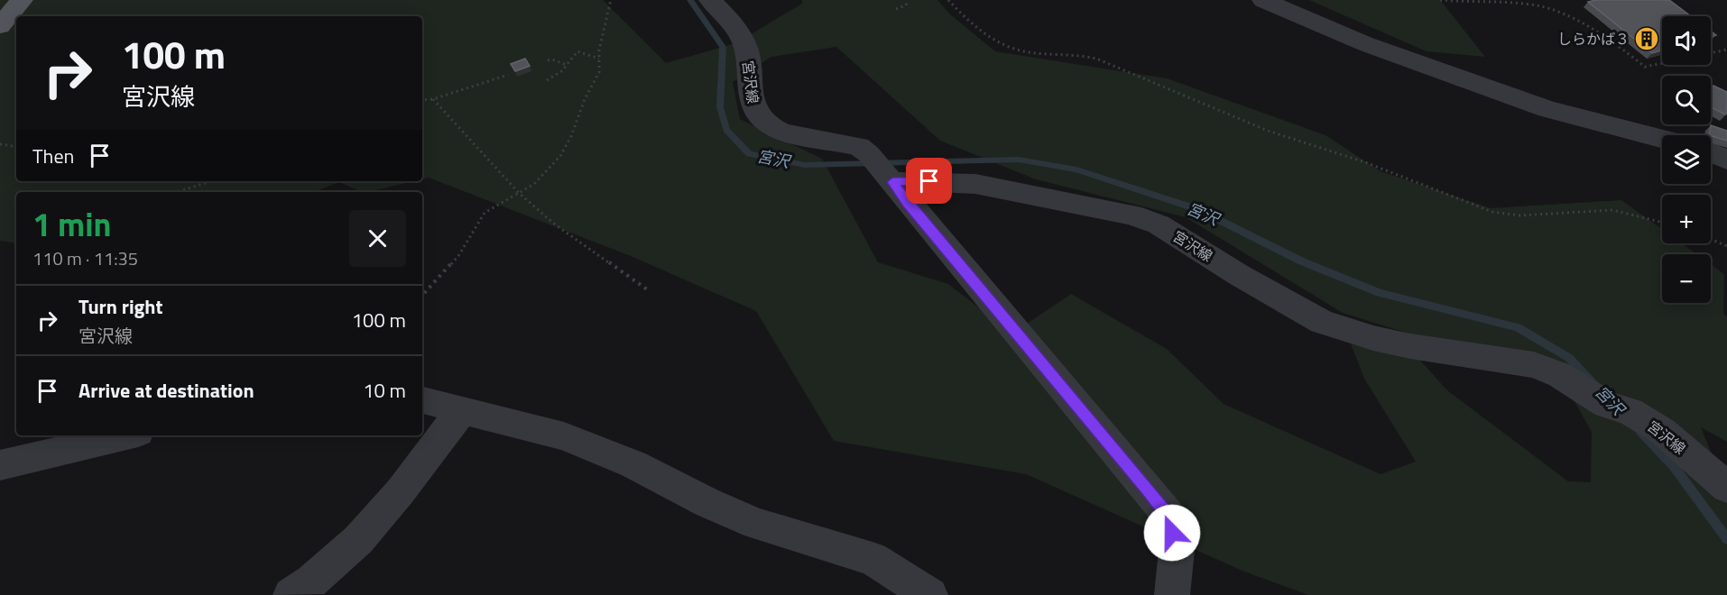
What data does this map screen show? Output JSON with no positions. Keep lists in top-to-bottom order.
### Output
{
  "streets": {
    "street": ["宮沢線"]
  },
  "water": ["宮沢"],
  "places": {
    "building": ["しらかば３"]
  },
  "page": {
    "map_buttons": ["+", "−"],
    "turn": ["100 m", "宮沢線"],
    "then": "Then",
    "heading": ["1 min", "110 m · 11:35"],
    "list": [
      {
        "name": "Turn right",
        "note": "宮沢線",
        "value": "100 m"
      },
      {
        "name": "Arrive at destination",
        "value": "10 m"
      }
    ]
  }
}
